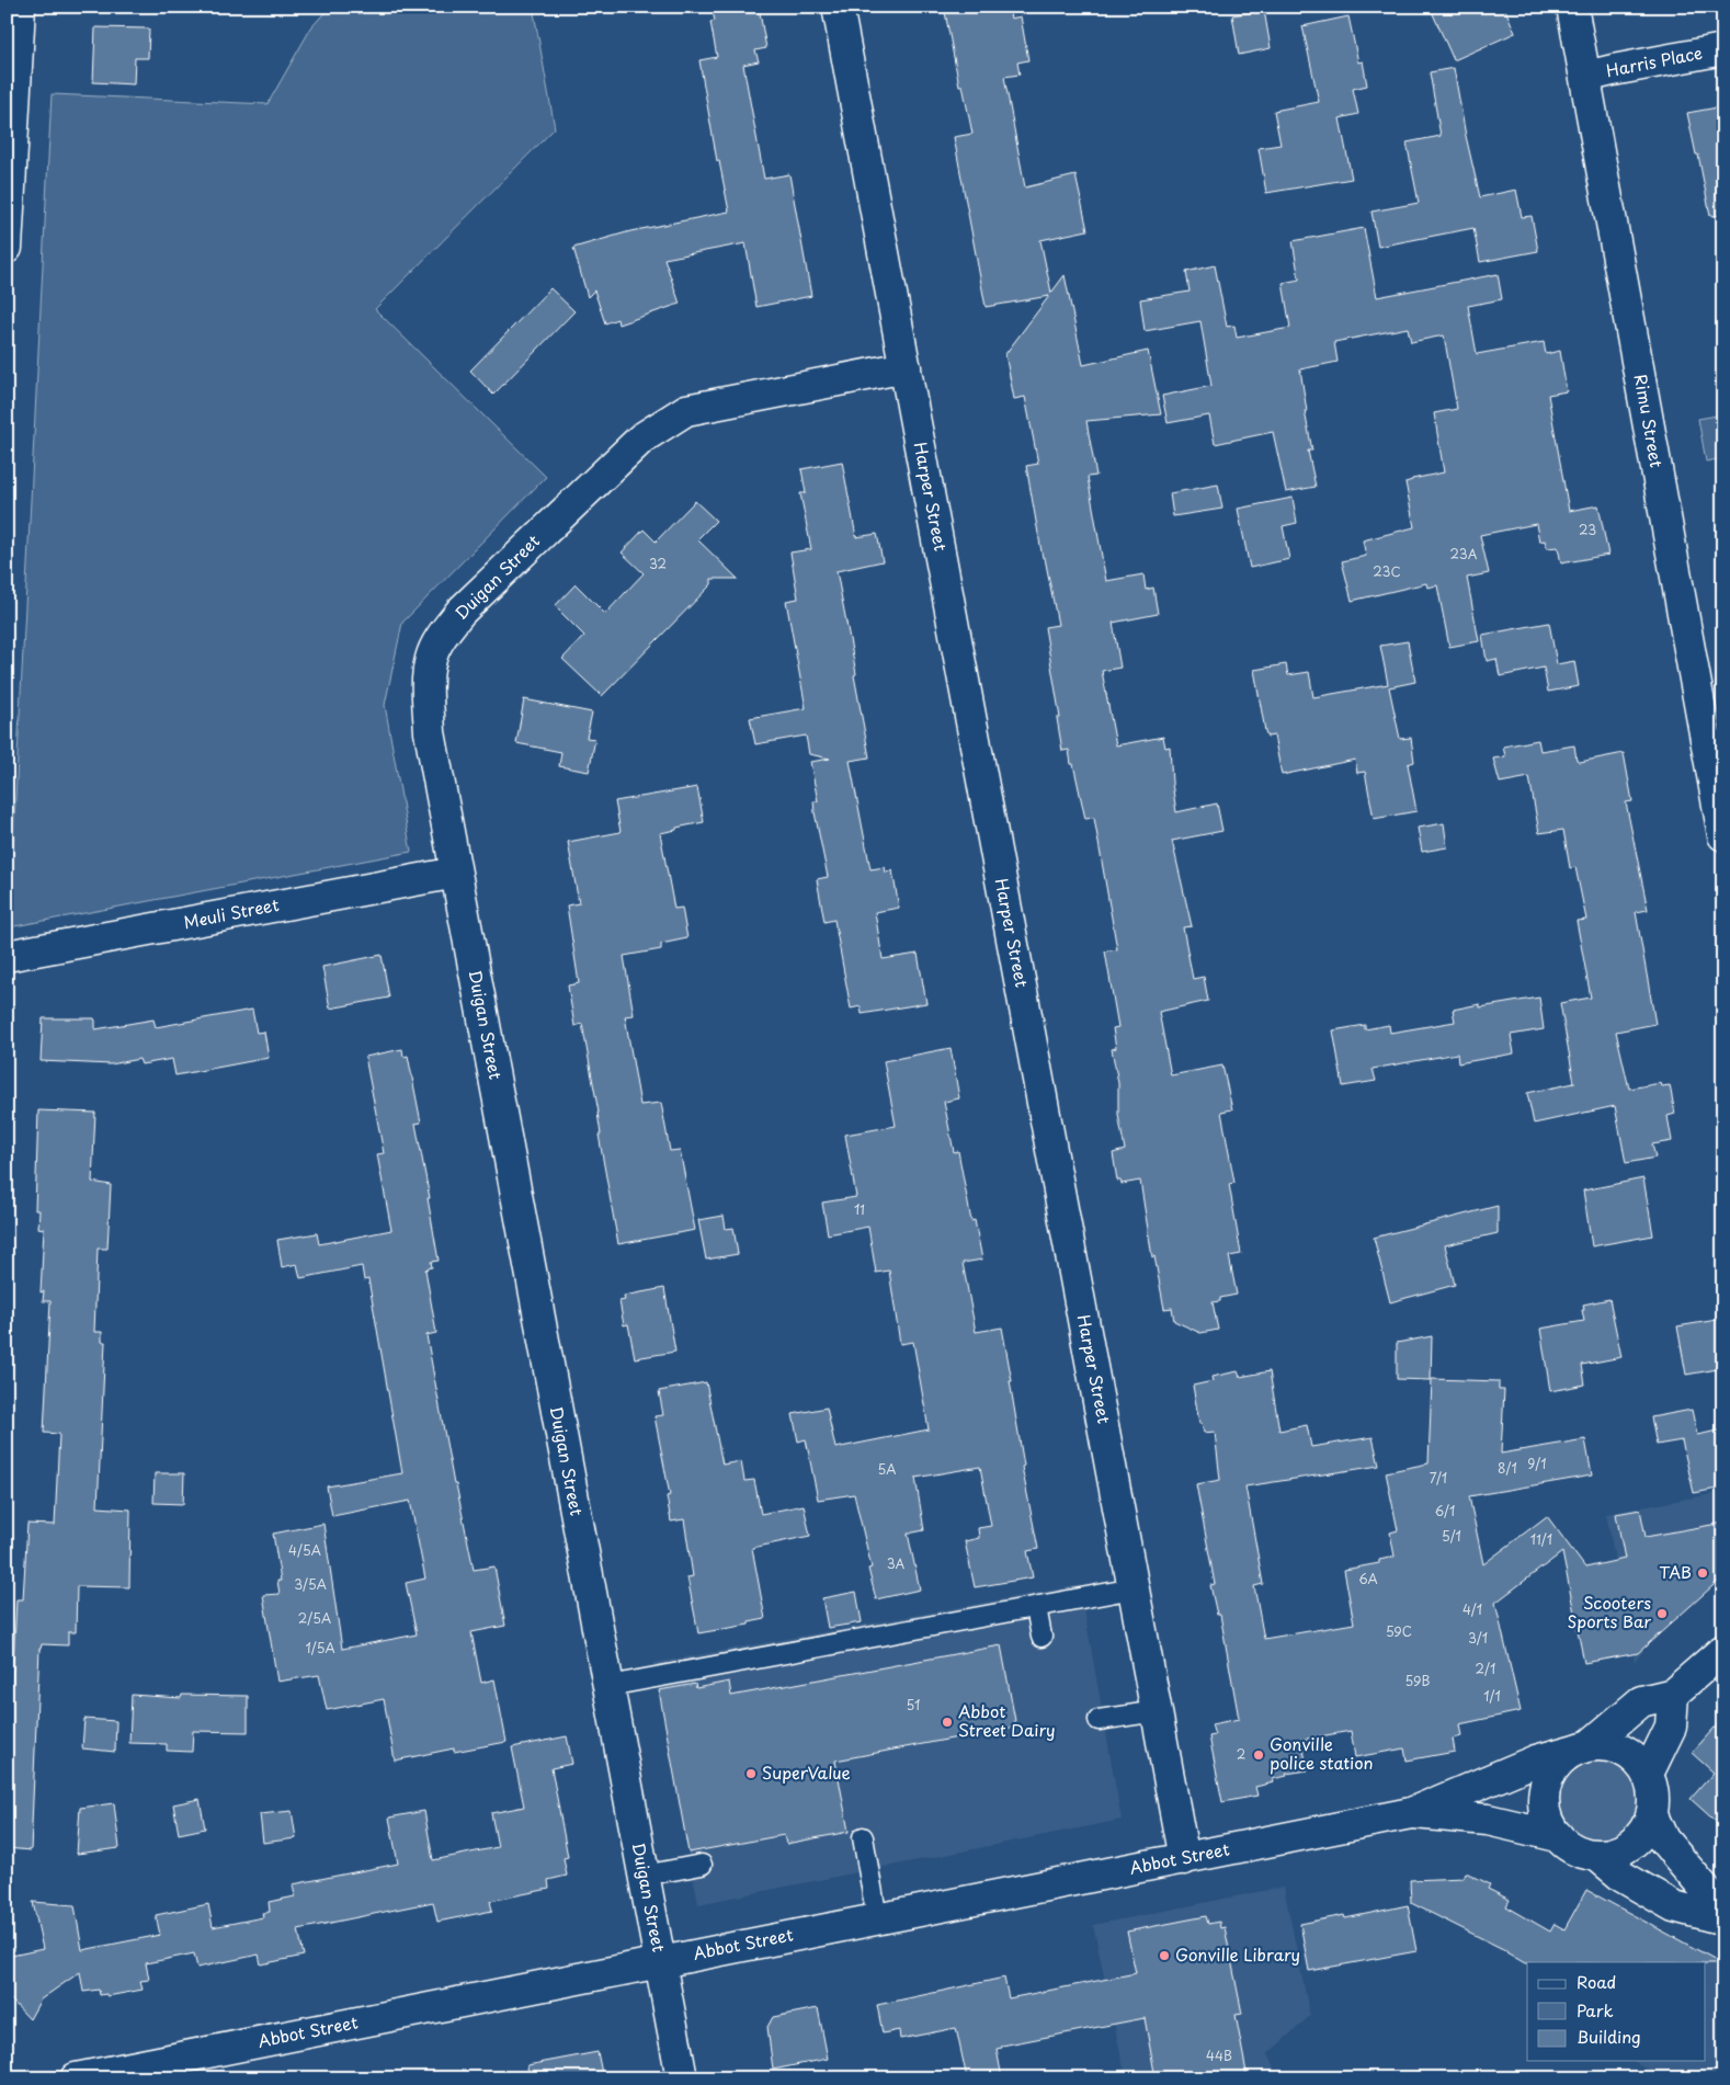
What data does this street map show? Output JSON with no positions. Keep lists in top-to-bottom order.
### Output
{
  "streets": {
    "street": [
      "Harris Place",
      "Rimu Street",
      "Harper Street",
      "Duigan Street",
      "Meuli Street",
      "Abbot Street"
    ]
  },
  "crossings": [
    ["Harris Place", "Rimu Street"],
    ["Harper Street", "Duigan Street"],
    ["Harper Street", "Abbot Street"],
    ["Duigan Street", "Meuli Street"],
    ["Duigan Street", "Abbot Street"]
  ],
  "places": [
    "TAB",
    "Scooters Sports Bar",
    "Abbot Street Dairy",
    "Gonville police station",
    "SuperValue",
    "Gonville Library"
  ],
  "house_numbers": [
    "23",
    "23A",
    "32",
    "23C",
    "11",
    "9/1",
    "8/1",
    "5A",
    "7/1",
    "6/1",
    "5/1",
    "11/1",
    "4/5A",
    "3A",
    "6A",
    "3/5A",
    "4/1",
    "2/5A",
    "59C",
    "3/1",
    "1/5A",
    "2/1",
    "59B",
    "1/1",
    "51",
    "2",
    "44B"
  ],
  "legend": ["Road", "Park", "Building"]
}
